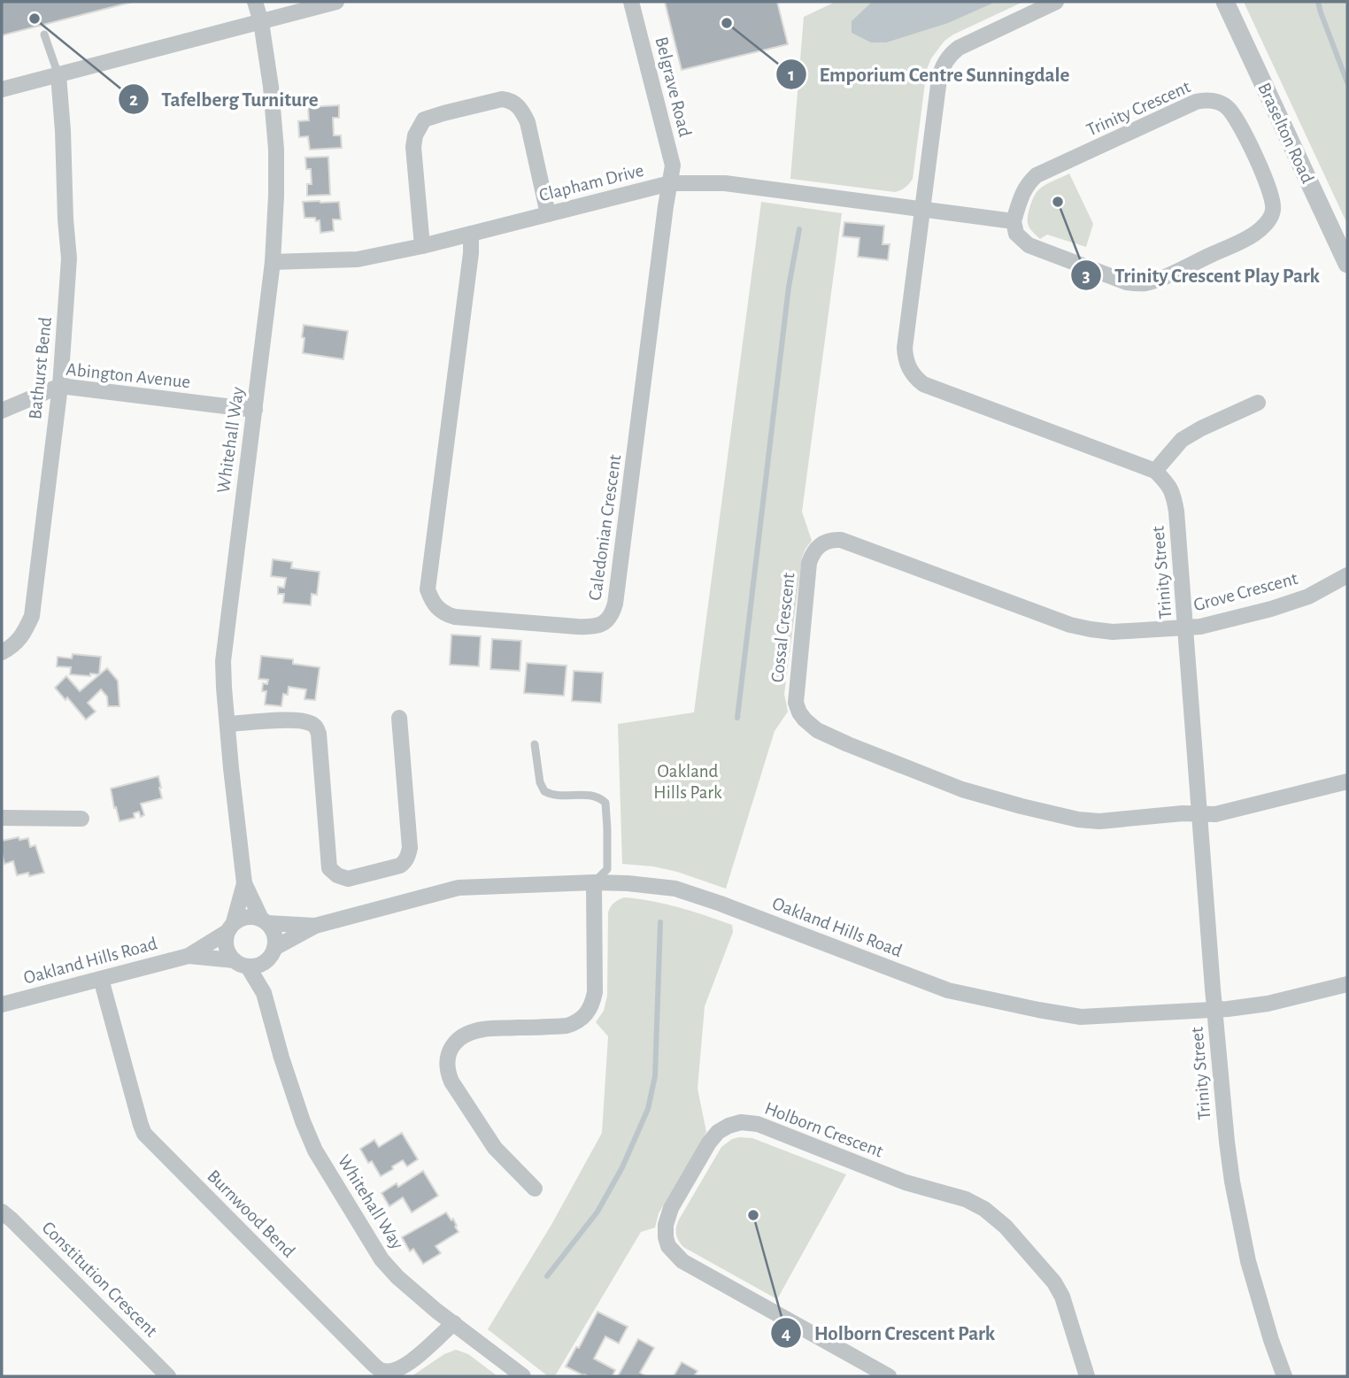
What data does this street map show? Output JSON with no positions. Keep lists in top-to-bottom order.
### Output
{
  "streets": {
    "street": [
      "Belgrave Road",
      "Trinity Crescent",
      "Braselton Road",
      "Clapham Drive",
      "Bathurst Bend",
      "Abington Avenue",
      "Whitehall Way",
      "Caledonian Crescent",
      "Trinity Street",
      "Grove Crescent",
      "Cossal Crescent",
      "Oakland Hills Road",
      "Holborn Crescent",
      "Burnwood Bend",
      "Constitution Crescent"
    ]
  },
  "crossings": [
    ["Belgrave Road", "Clapham Drive"],
    ["Belgrave Road", "Caledonian Crescent"],
    ["Clapham Drive", "Whitehall Way"],
    ["Clapham Drive", "Caledonian Crescent"],
    ["Bathurst Bend", "Abington Avenue"],
    ["Abington Avenue", "Whitehall Way"],
    ["Whitehall Way", "Oakland Hills Road"],
    ["Whitehall Way", "Burnwood Bend"],
    ["Trinity Street", "Grove Crescent"],
    ["Trinity Street", "Cossal Crescent"],
    ["Trinity Street", "Oakland Hills Road"],
    ["Grove Crescent", "Cossal Crescent"],
    ["Oakland Hills Road", "Burnwood Bend"]
  ],
  "parks": ["Oakland Hills Park"],
  "places": [
    "Tafelberg Turniture",
    "Emporium Centre Sunningdale",
    "Trinity Crescent Play Park",
    "Holborn Crescent Park"
  ]
}
